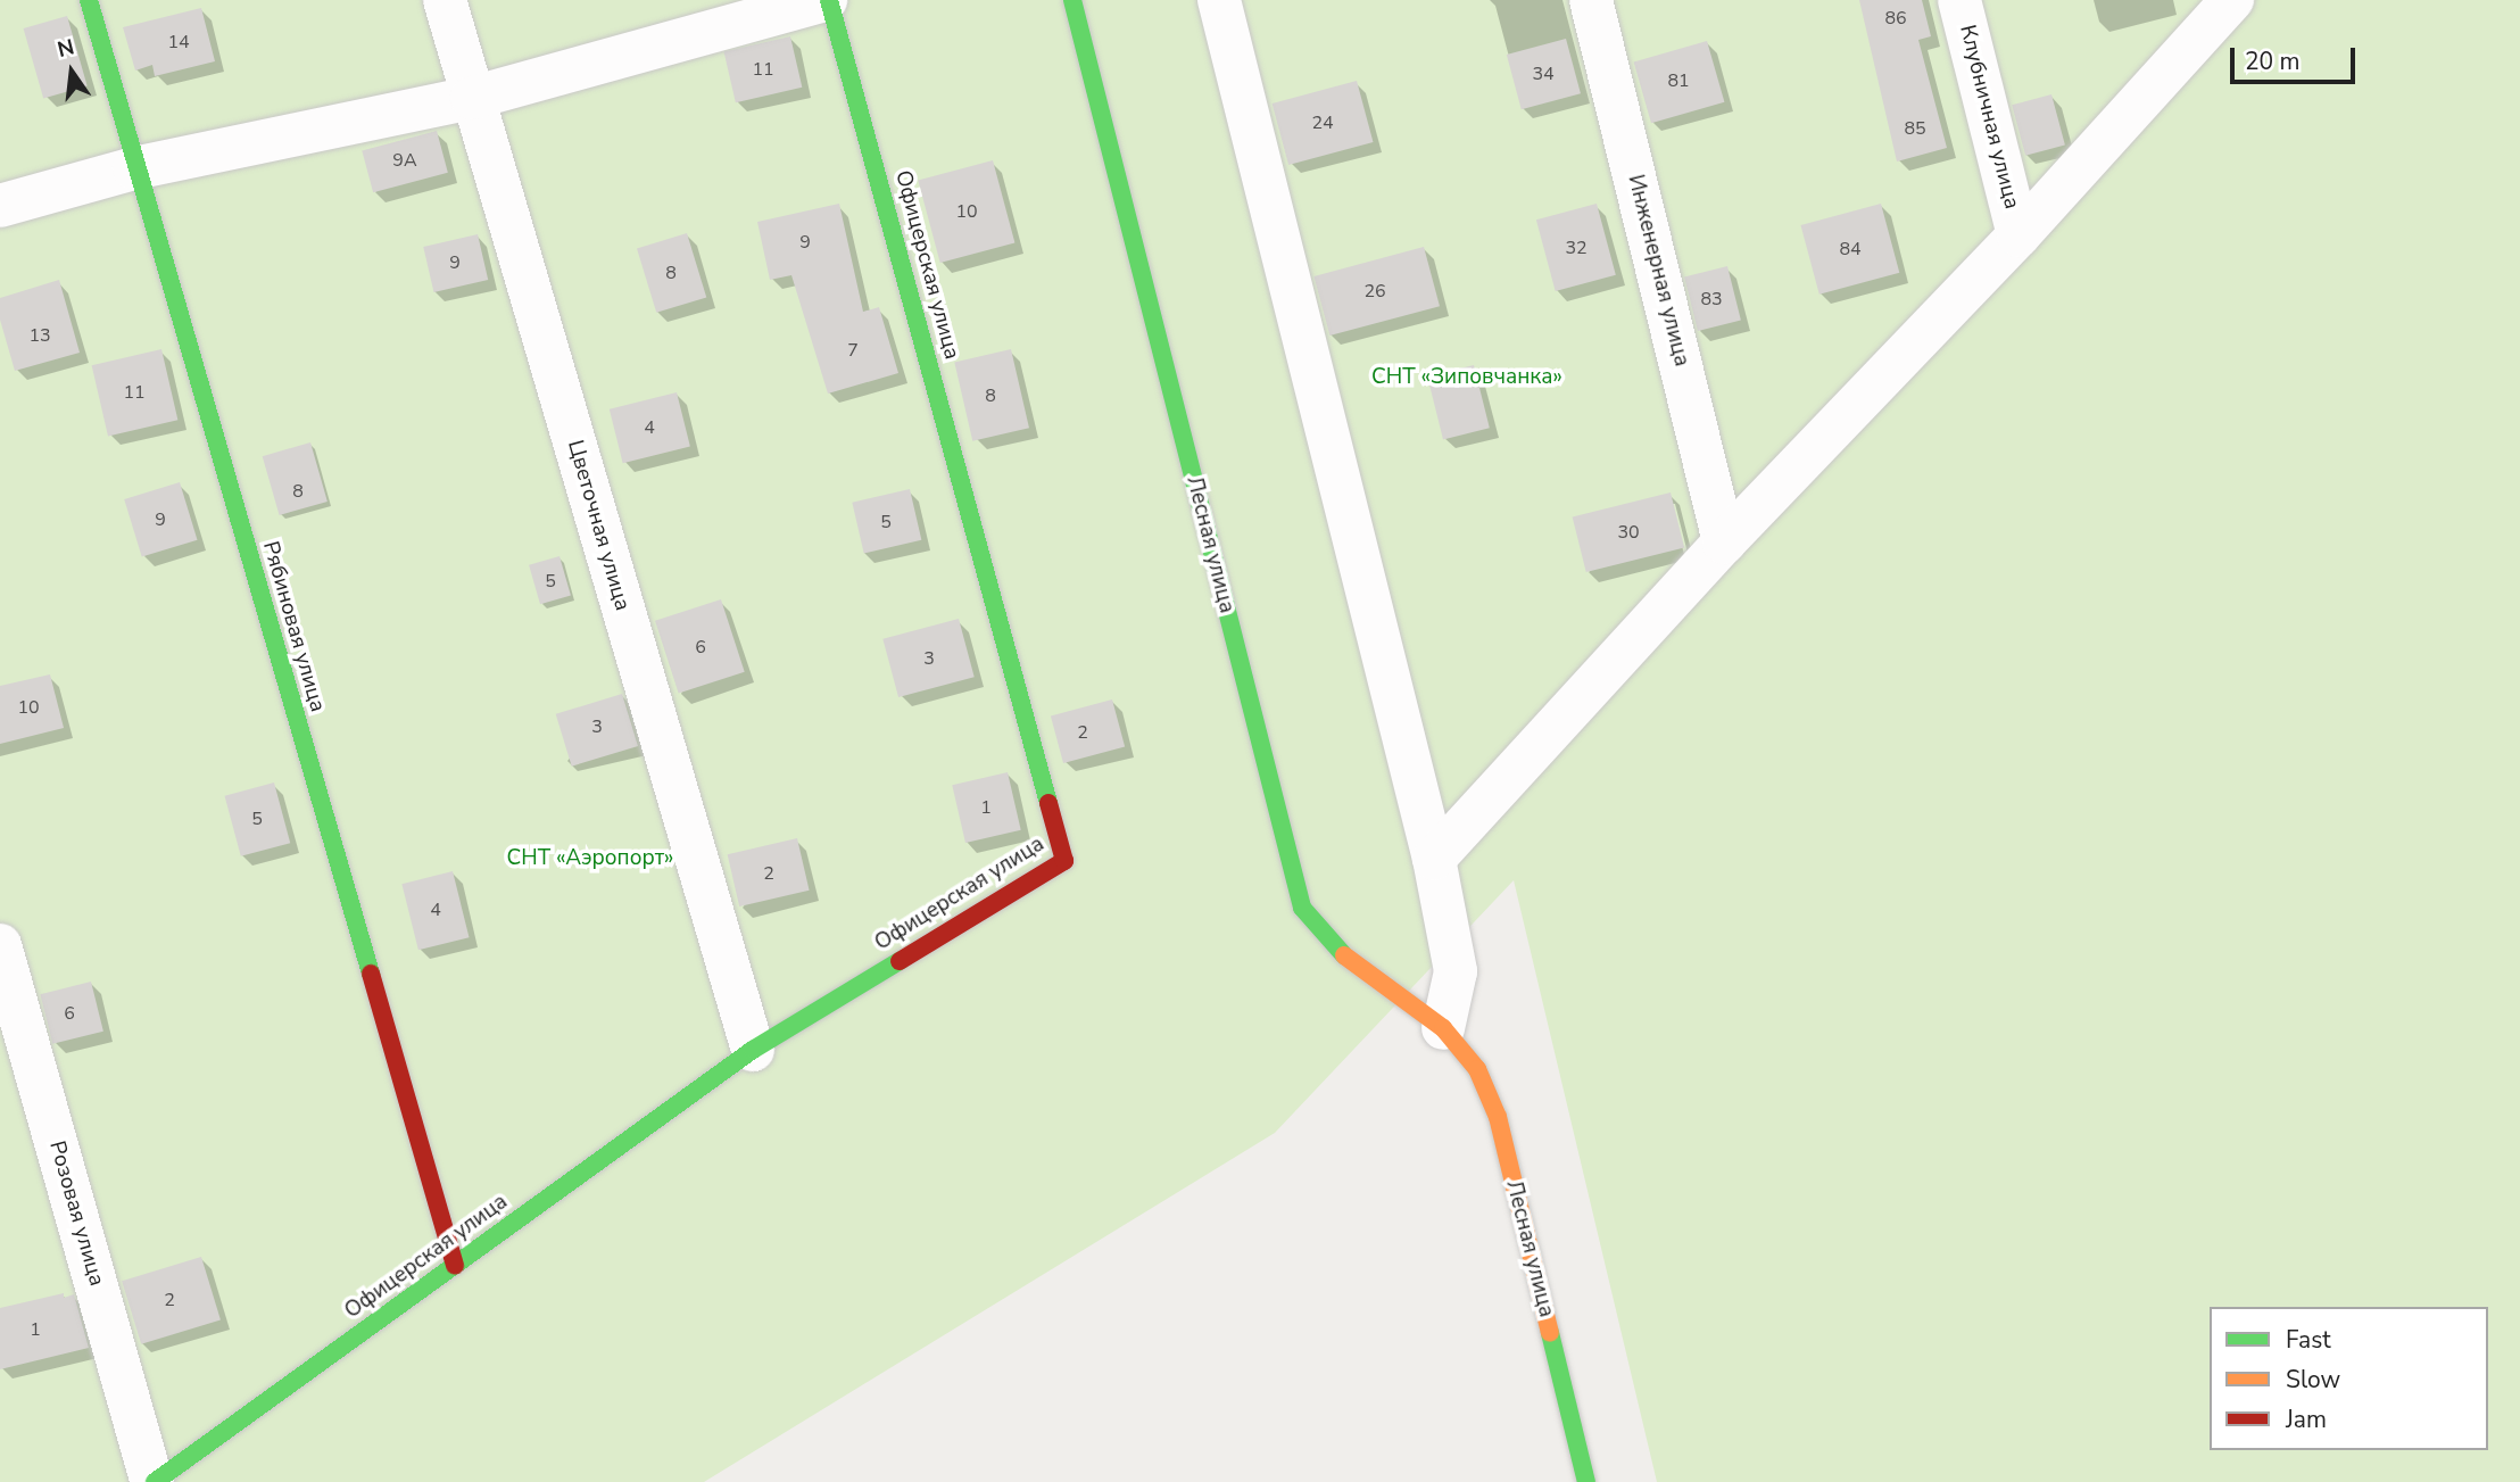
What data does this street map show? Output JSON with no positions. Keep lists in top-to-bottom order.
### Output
{
  "streets": {
    "street": [
      "Клубничная улица",
      "Офицерская улица",
      "Инженерная улица",
      "Цветочная улица",
      "Лесная улица",
      "Рябиновая улица",
      "Розовая улица"
    ]
  },
  "crossings": [
    ["Офицерская улица", "Цветочная улица"],
    ["Офицерская улица", "Рябиновая улица"],
    ["Офицерская улица", "Розовая улица"]
  ],
  "parks": ["СНТ «Зиповчанка»", "СНТ «Аэропорт»"],
  "house_numbers": [
    "86",
    "14",
    "11",
    "34",
    "81",
    "24",
    "85",
    "9А",
    "10",
    "9",
    "32",
    "84",
    "9",
    "8",
    "26",
    "83",
    "13",
    "7",
    "11",
    "8",
    "4",
    "8",
    "9",
    "5",
    "30",
    "5",
    "6",
    "3",
    "10",
    "3",
    "2",
    "1",
    "5",
    "2",
    "4",
    "6",
    "2",
    "1"
  ],
  "legend": ["Fast", "Slow", "Jam"],
  "scale_bar": "20 m",
  "north": "top"
}
